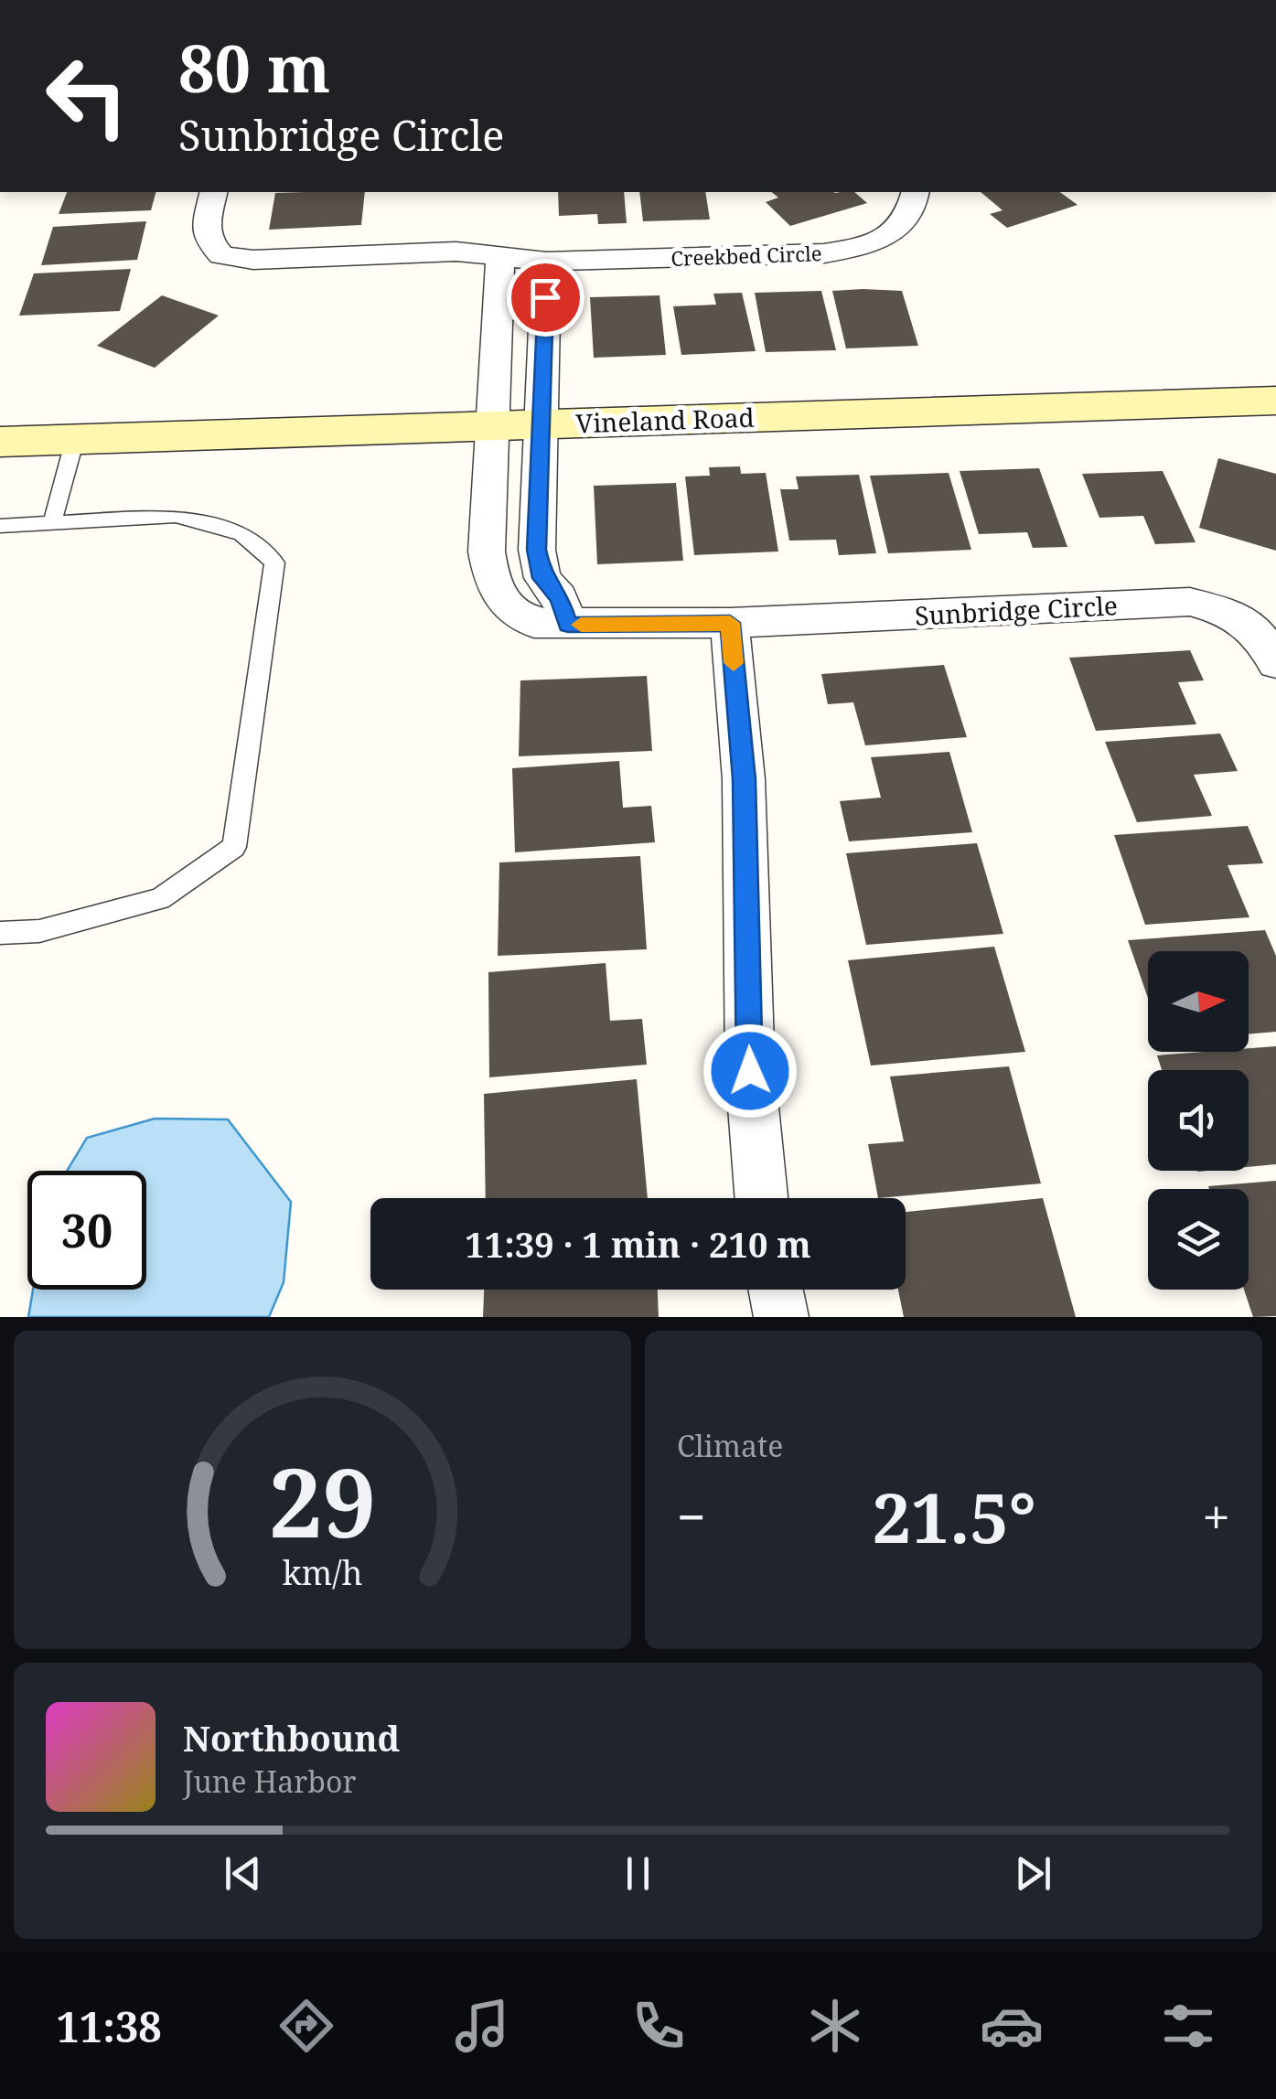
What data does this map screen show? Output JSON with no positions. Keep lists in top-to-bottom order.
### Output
{
  "streets": {
    "main road": ["Vineland Road"],
    "street": ["Creekbed Circle", "Sunbridge Circle"]
  },
  "crossings": [
    ["Vineland Road", "Sunbridge Circle"]
  ],
  "north": "right",
  "page": {
    "turn": ["80 m", "Sunbridge Circle"],
    "limit": "30",
    "trip": "11:39 · 1 min · 210 m",
    "tile": "Climate",
    "heat": ["−", "21.5°", "+"],
    "song": ["Northbound", "June Harbor"],
    "tabs": "11:38",
    "gauge": ["29", "km/h"]
  }
}
